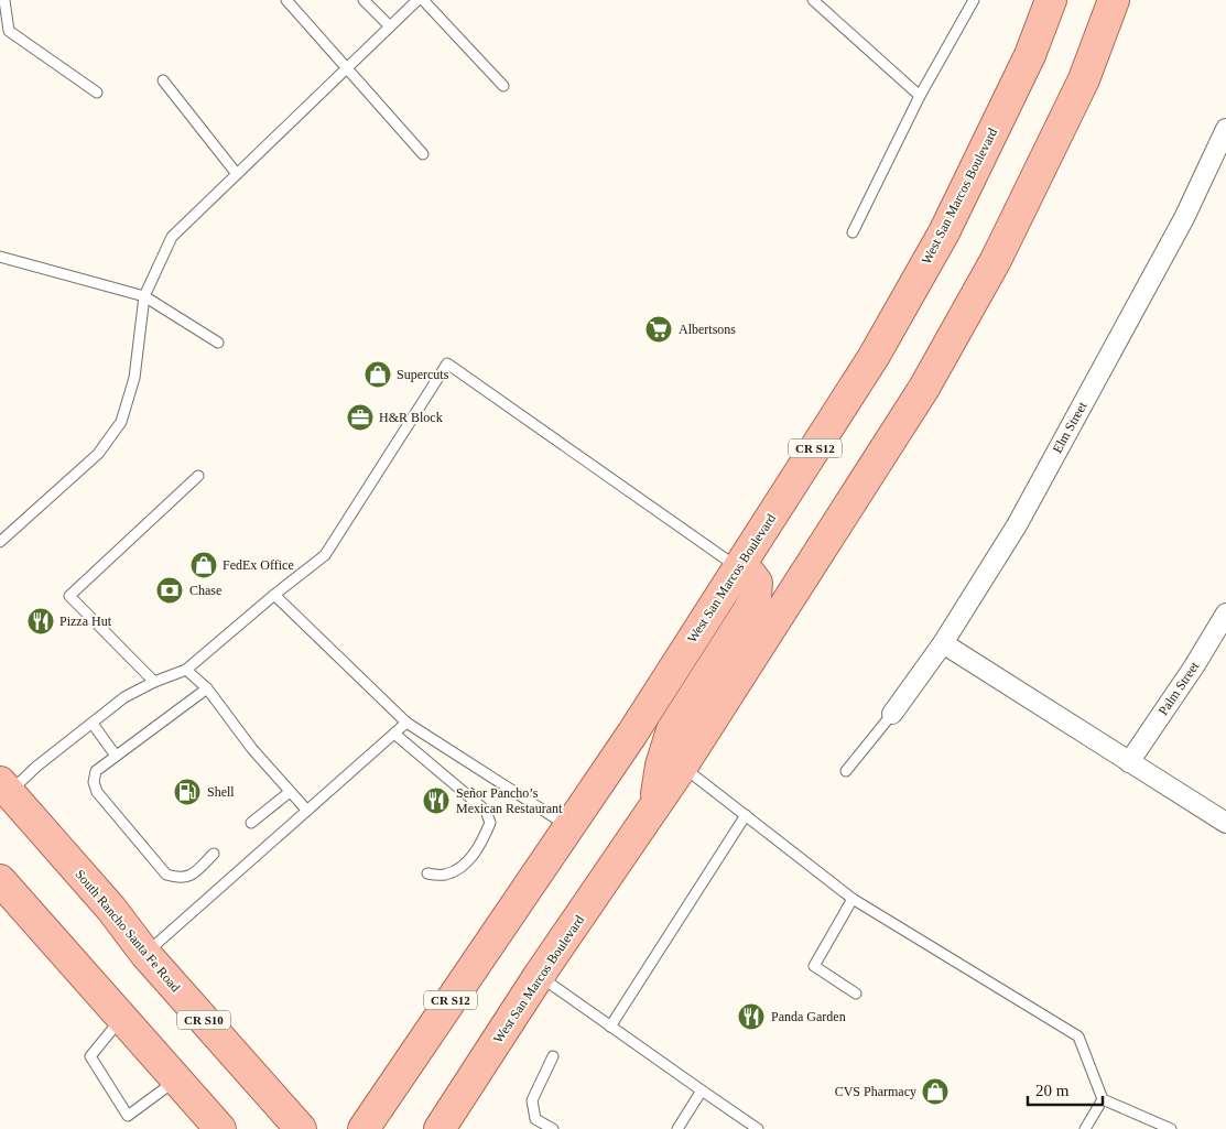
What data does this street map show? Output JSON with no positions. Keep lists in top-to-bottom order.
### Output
{
  "streets": {
    "main road": [
      "West San Marcos Boulevard",
      "CR S12",
      "South Rancho Santa Fe Road",
      "CR S10"
    ],
    "street": ["Elm Street", "Palm Street"]
  },
  "places": {
    "supermarket": ["Albertsons"],
    "shop": ["Supercuts", "FedEx Office", "CVS Pharmacy"],
    "office": ["H&R Block"],
    "bank": ["Chase"],
    "restaurant": ["Pizza Hut", "Señor Pancho’s Mexican Restaurant", "Panda Garden"],
    "fuel station": ["Shell"]
  },
  "scale_bar": "20 m"
}
